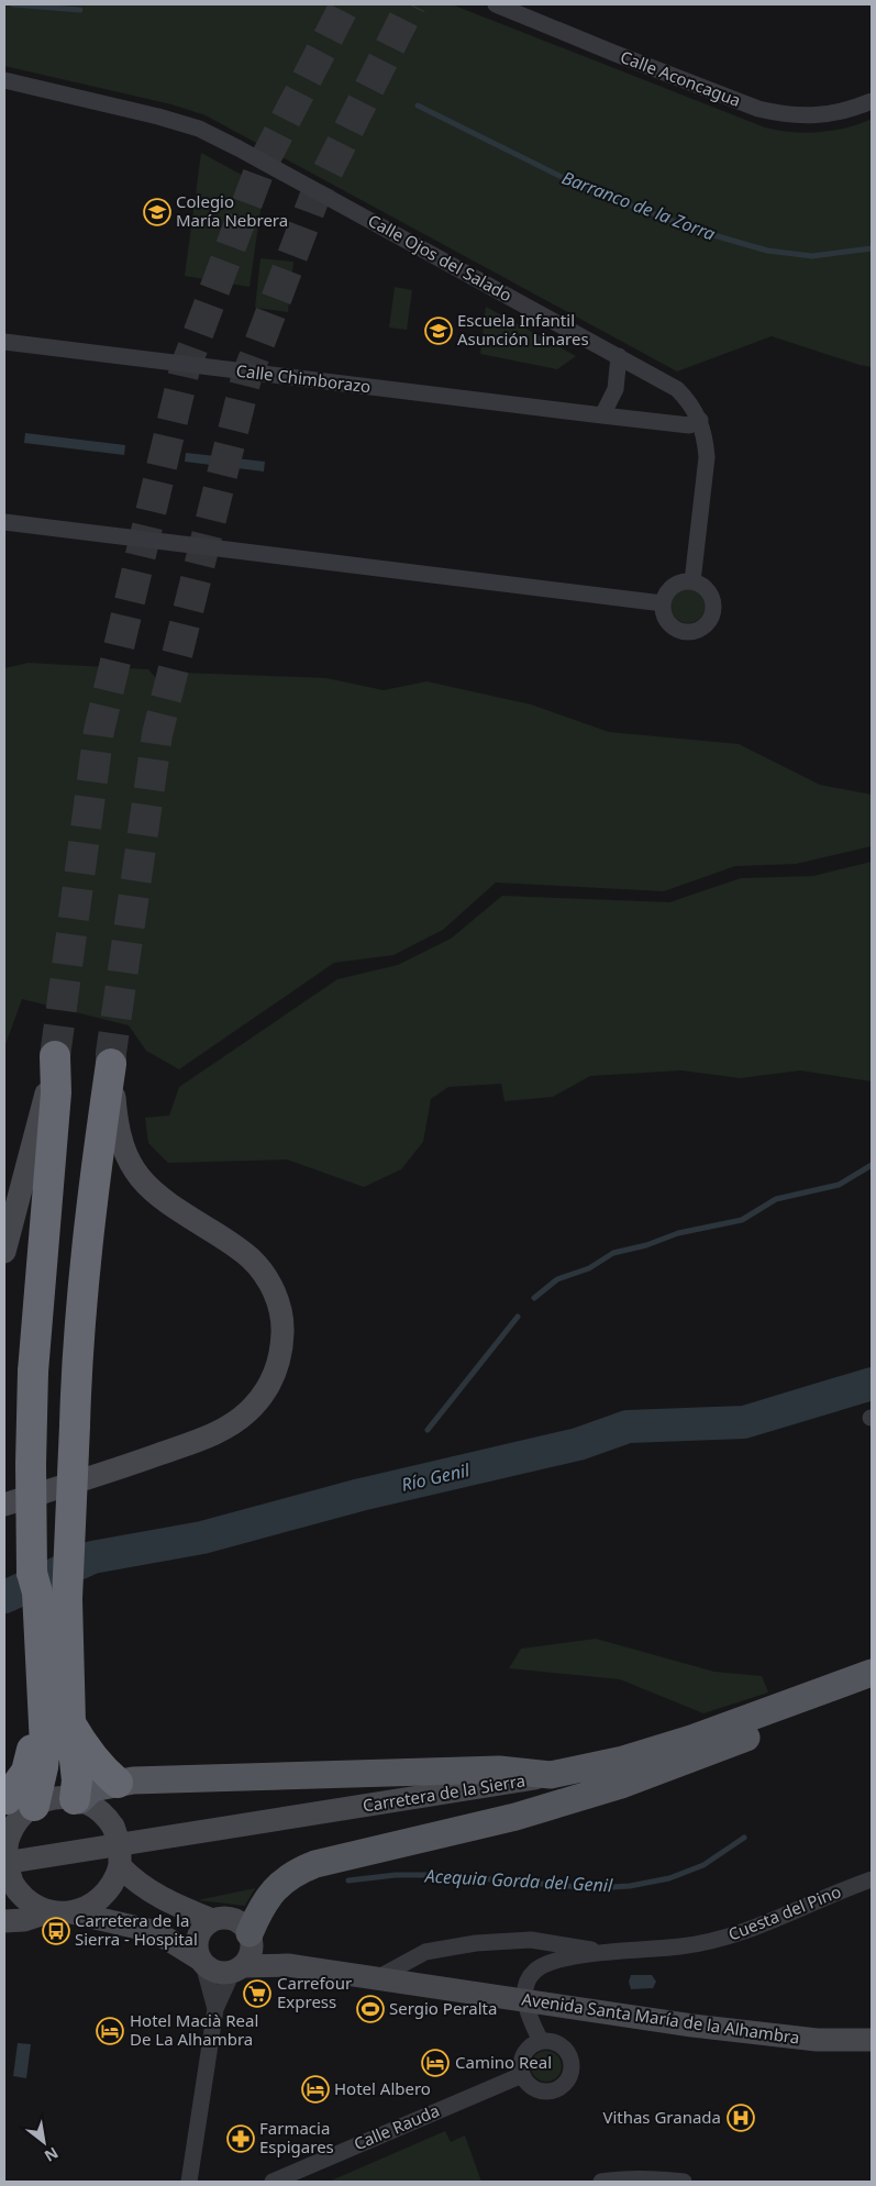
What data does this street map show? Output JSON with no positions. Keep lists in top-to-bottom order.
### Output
{
  "streets": {
    "main road": ["Carretera de la Sierra"],
    "street": [
      "Calle Aconcagua",
      "Calle Ojos del Salado",
      "Calle Chimborazo",
      "Cuesta del Pino",
      "Avenida Santa María de la Alhambra",
      "Calle Rauda"
    ]
  },
  "crossings": [
    ["Calle Ojos del Salado", "Calle Chimborazo"],
    ["Cuesta del Pino", "Avenida Santa María de la Alhambra"]
  ],
  "water": ["Barranco de la Zorra", "Río Genil", "Acequia Gorda del Genil"],
  "places": {
    "school or university": ["Colegio María Nebrera", "Escuela Infantil Asunción Linares"],
    "bus stop": ["Carretera de la Sierra - Hospital"],
    "supermarket": ["Carrefour Express"],
    "sports": ["Sergio Peralta"],
    "hotel": ["Hotel Macià Real De La Alhambra", "Camino Real", "Hotel Albero"],
    "hospital": ["Vithas Granada"],
    "pharmacy": ["Farmacia Espigares"]
  },
  "north": "bottom right"
}
